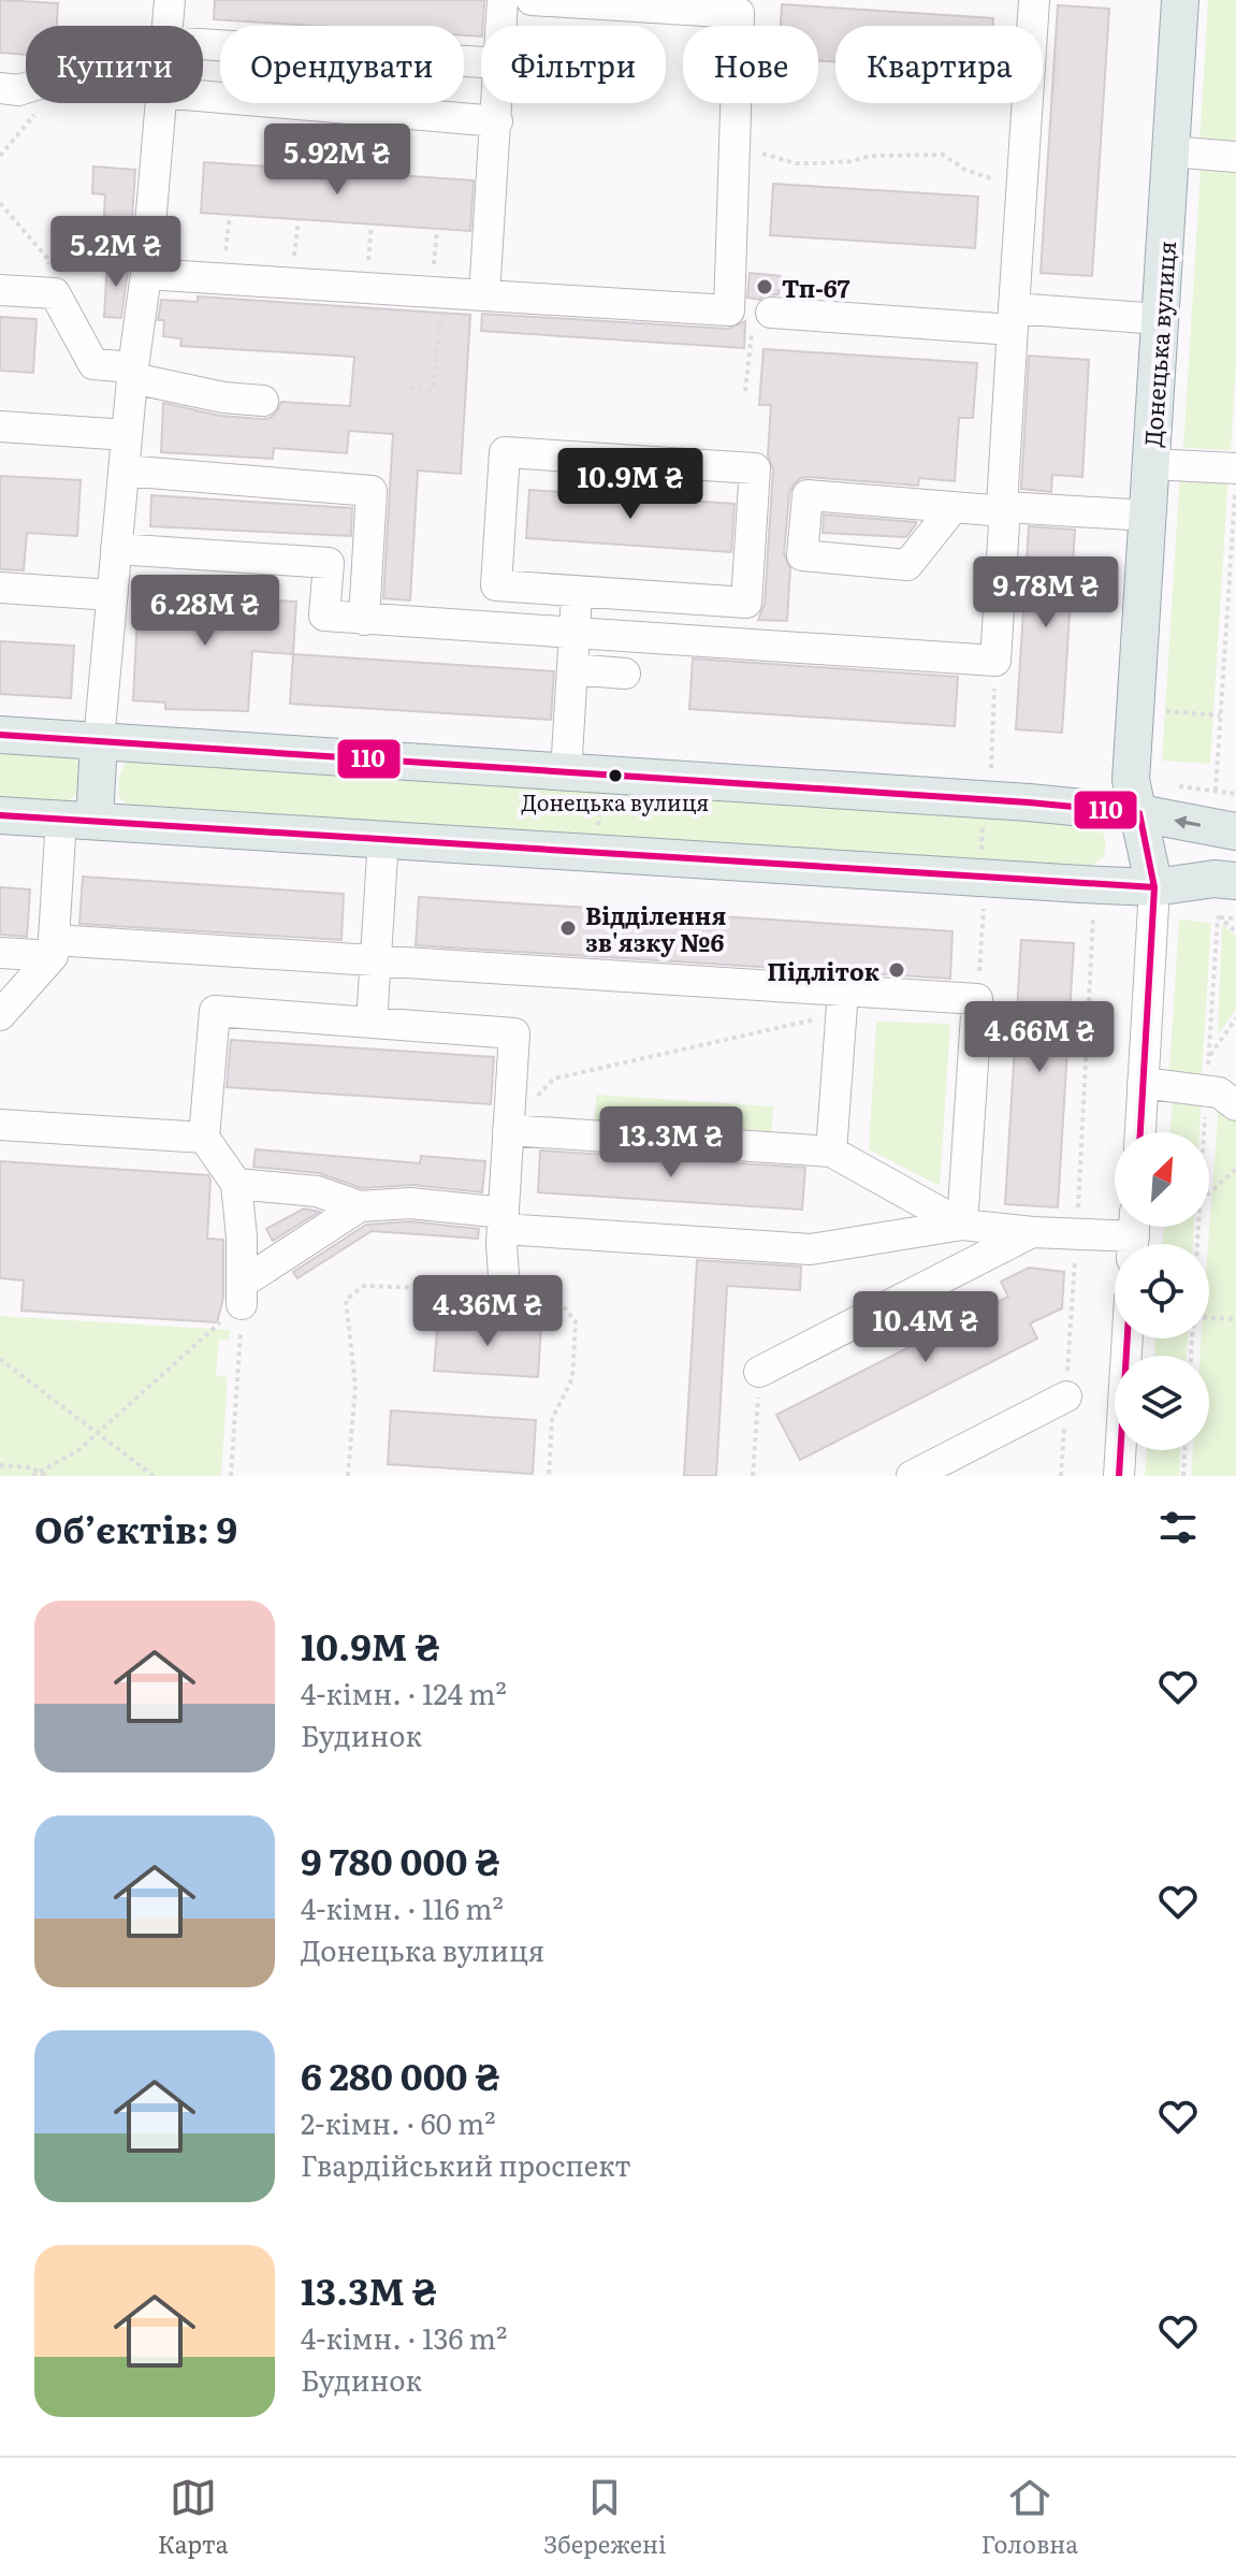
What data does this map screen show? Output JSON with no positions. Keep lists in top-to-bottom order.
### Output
{
  "streets": {
    "main road": ["Донецька вулиця"]
  },
  "places": [
    "Тп-67",
    "Донецька вулиця",
    "Відділення зв'язку №6",
    "Підліток"
  ],
  "lines": ["transit line 110"],
  "north": "top right",
  "page": {
    "chip": [
      "Купити",
      "Орендувати",
      "Фільтри",
      "Нове",
      "Квартира"
    ],
    "price": [
      "5.92M ₴",
      "5.2M ₴",
      "10.9M ₴",
      "9.78M ₴",
      "6.28M ₴",
      "4.66M ₴",
      "13.3M ₴",
      "4.36M ₴",
      "10.4M ₴"
    ],
    "heading": "Об’єктів: 9",
    "list": [
      {
        "name": "10.9M ₴",
        "note": "4-кімн. · 124 m² · Будинок"
      },
      {
        "name": "9 780 000 ₴",
        "note": "4-кімн. · 116 m² · Донецька вулиця"
      },
      {
        "name": "6 280 000 ₴",
        "note": "2-кімн. · 60 m² · Гвардійський проспект"
      },
      {
        "name": "13.3M ₴",
        "note": "4-кімн. · 136 m² · Будинок"
      }
    ],
    "tabs": ["Карта", "Збережені", "Головна"]
  }
}
